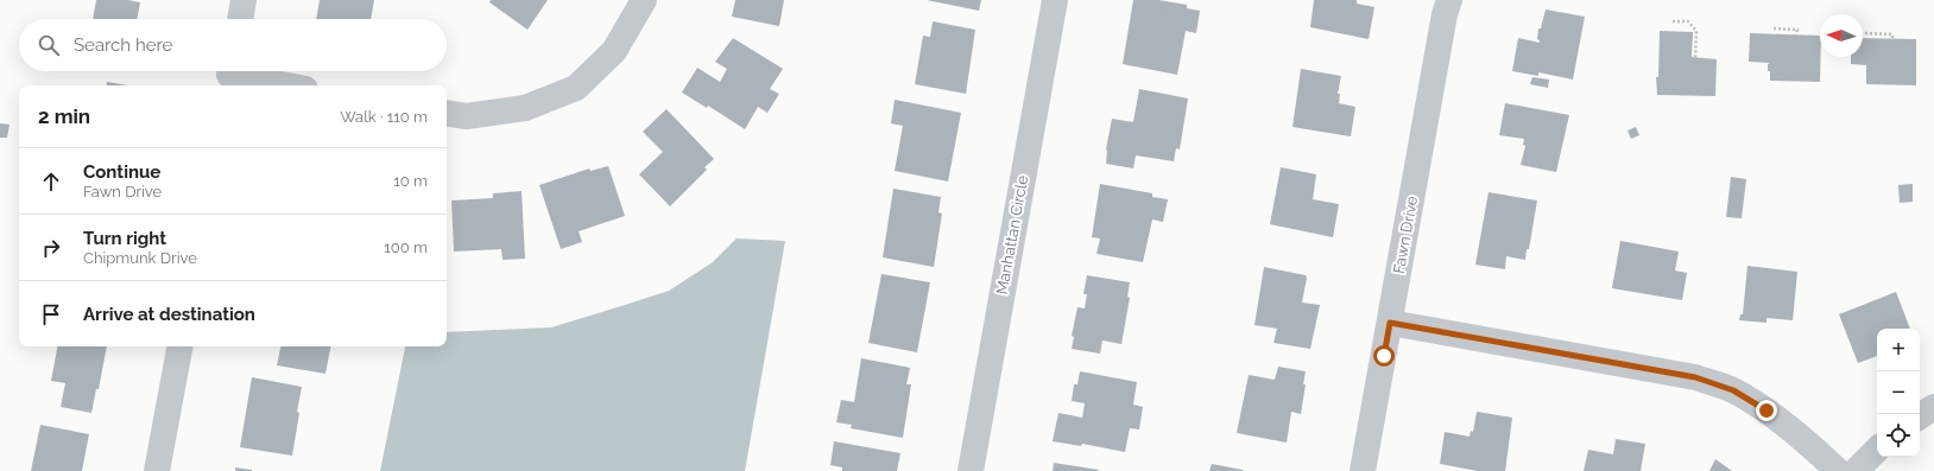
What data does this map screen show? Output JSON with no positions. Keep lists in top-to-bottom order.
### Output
{
  "streets": {
    "street": ["Manhattan Circle", "Fawn Drive"]
  },
  "north": "left",
  "page": {
    "search": "Search here",
    "heading": ["2 min", "Walk · 110 m"],
    "list": [
      ["Continue", "Fawn Drive", "10 m"],
      ["Turn right", "Chipmunk Drive", "100 m"],
      "Arrive at destination"
    ],
    "map_buttons": ["+", "−"]
  }
}
